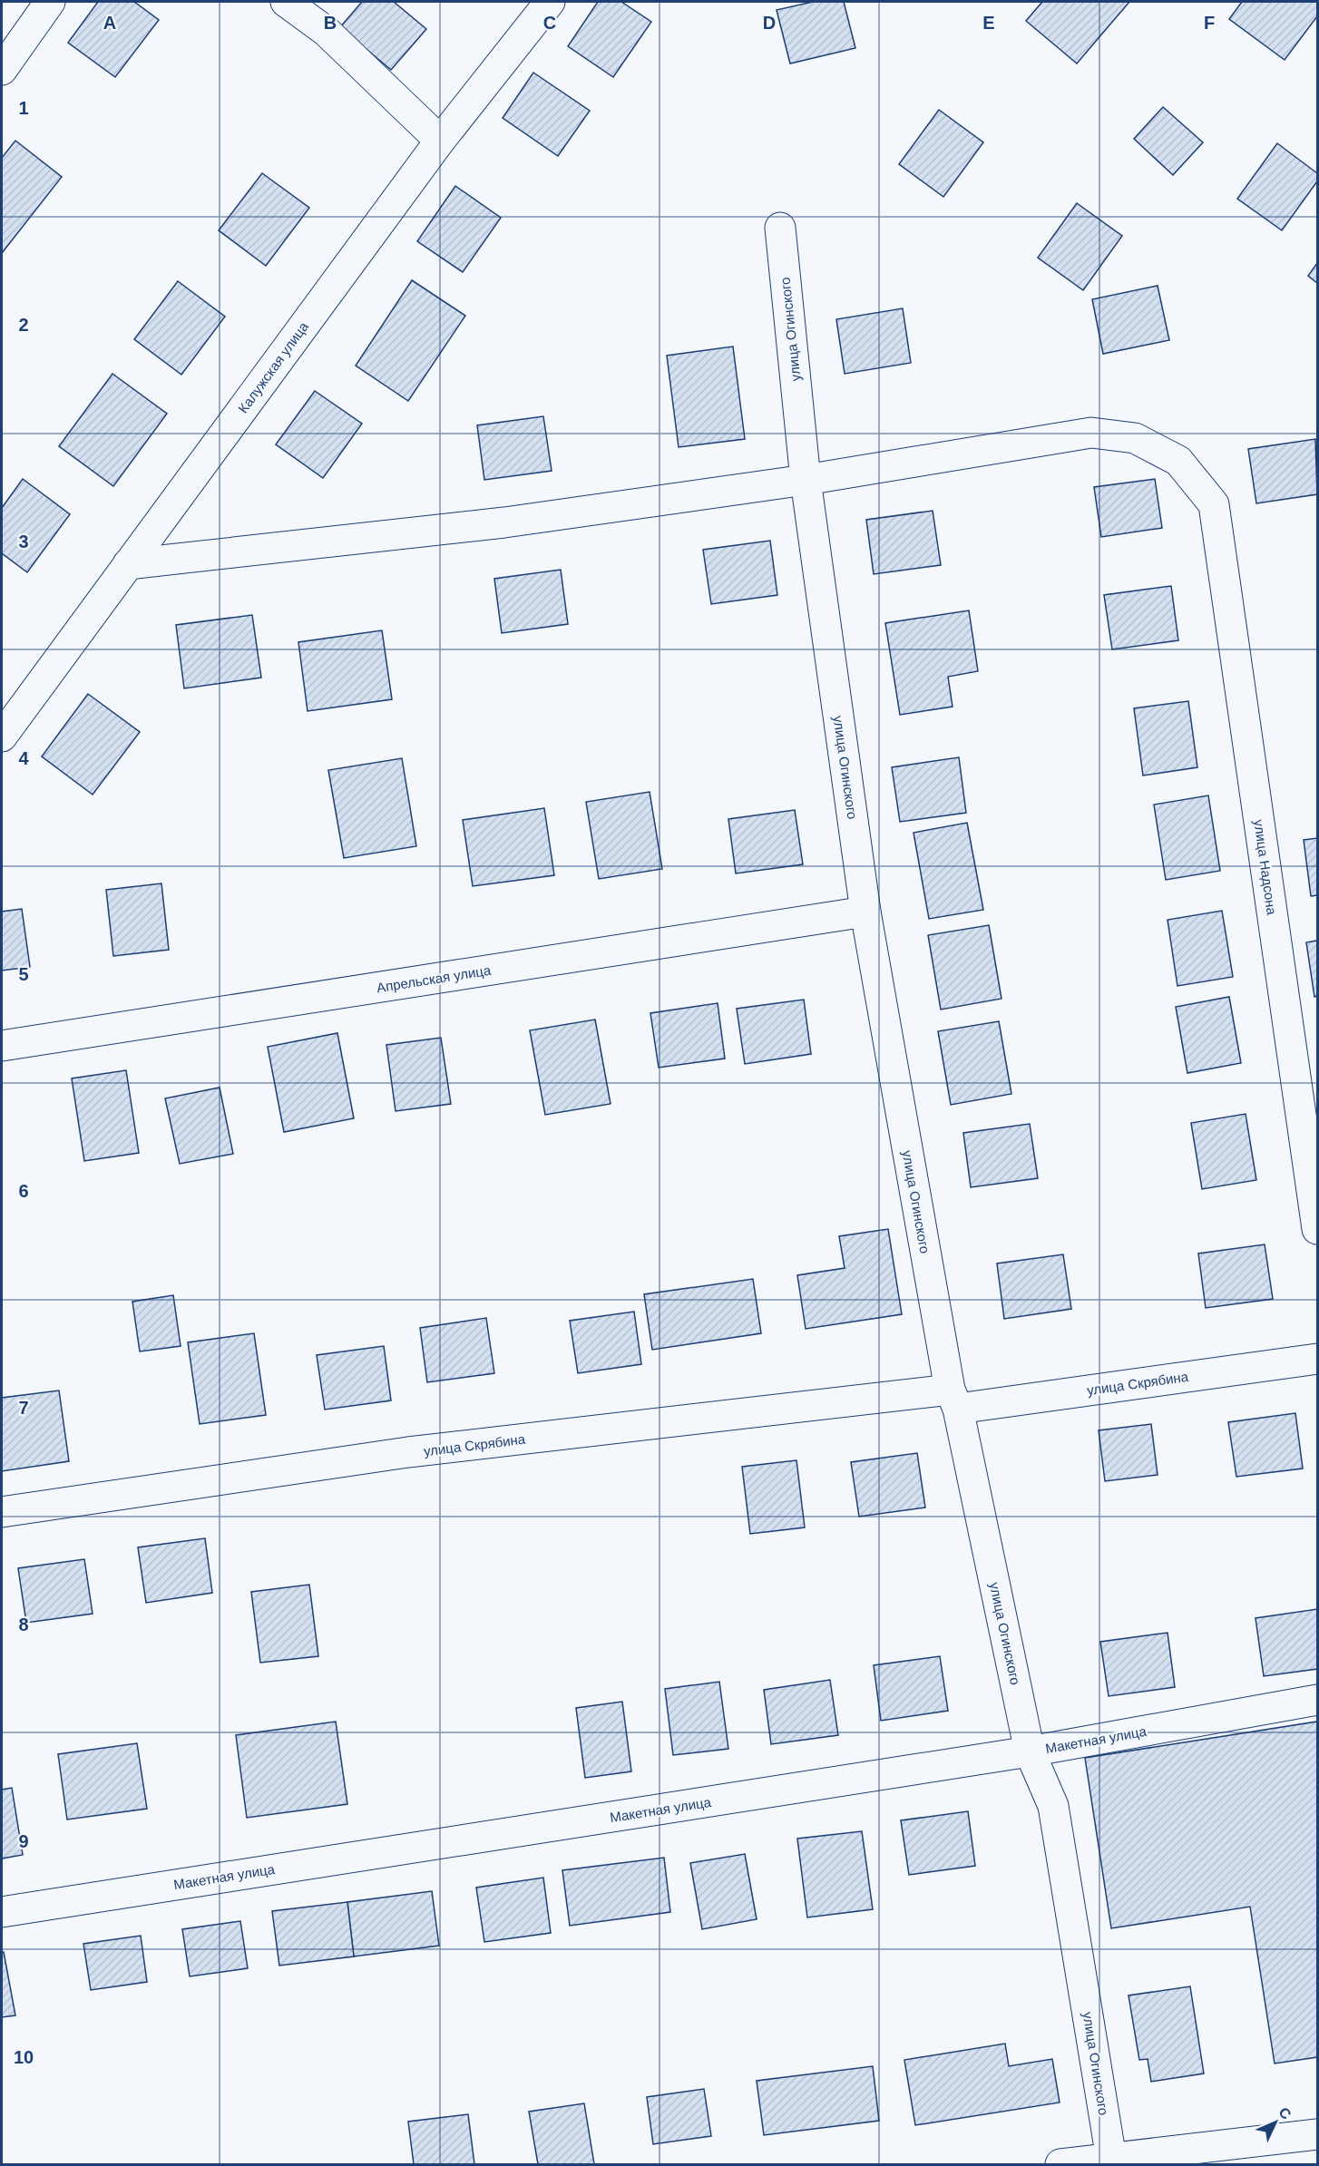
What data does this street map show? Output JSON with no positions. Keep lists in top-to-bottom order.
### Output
{
  "streets": {
    "street": [
      "улица Огинского",
      "Калужская улица",
      "улица Надсона",
      "Апрельская улица",
      "улица Скрябина",
      "Макетная улица"
    ]
  },
  "crossings": [
    ["улица Огинского", "улица Надсона"],
    ["улица Огинского", "Апрельская улица"],
    ["улица Огинского", "улица Скрябина"],
    ["улица Огинского", "Макетная улица"]
  ],
  "north": "top right",
  "grid": {
    "columns": [
      "A",
      "B",
      "C",
      "D",
      "E",
      "F"
    ],
    "rows": [
      "1",
      "2",
      "3",
      "4",
      "5",
      "6",
      "7",
      "8",
      "9",
      "10"
    ]
  }
}
